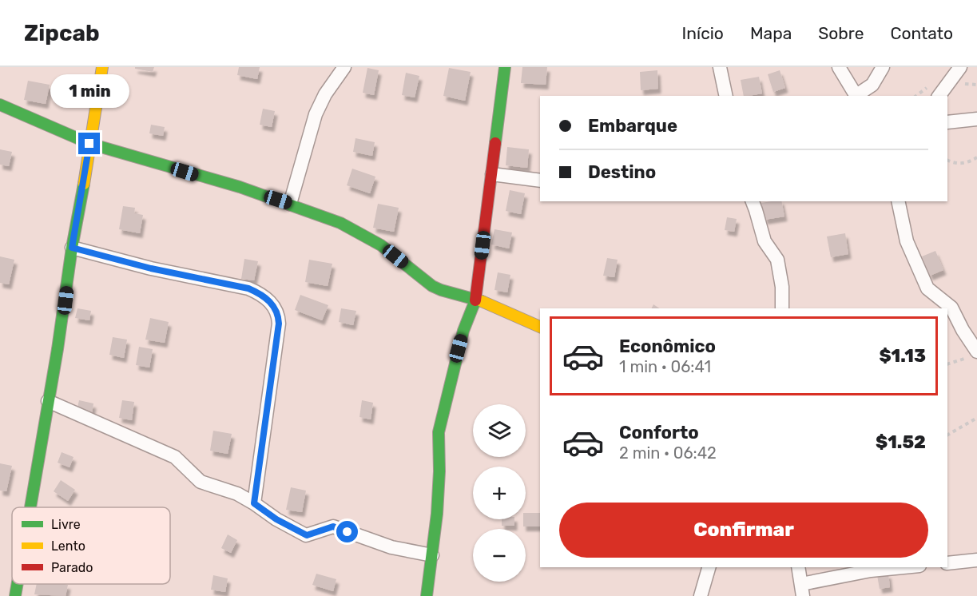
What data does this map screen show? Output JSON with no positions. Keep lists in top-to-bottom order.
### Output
{
  "legend": ["Livre", "Lento", "Parado"],
  "page": {
    "header": "Zipcab",
    "nav": [
      "Início",
      "Mapa",
      "Sobre",
      "Contato"
    ],
    "bubble": "1 min",
    "banner": ["Embarque", "Destino"],
    "list": [
      {
        "name": "Econômico",
        "note": "1 min · 06:41",
        "value": "$1.13"
      },
      {
        "name": "Conforto",
        "note": "2 min · 06:42",
        "value": "$1.52"
      }
    ],
    "map_buttons": ["+", "−"],
    "buttons": "Confirmar"
  }
}
